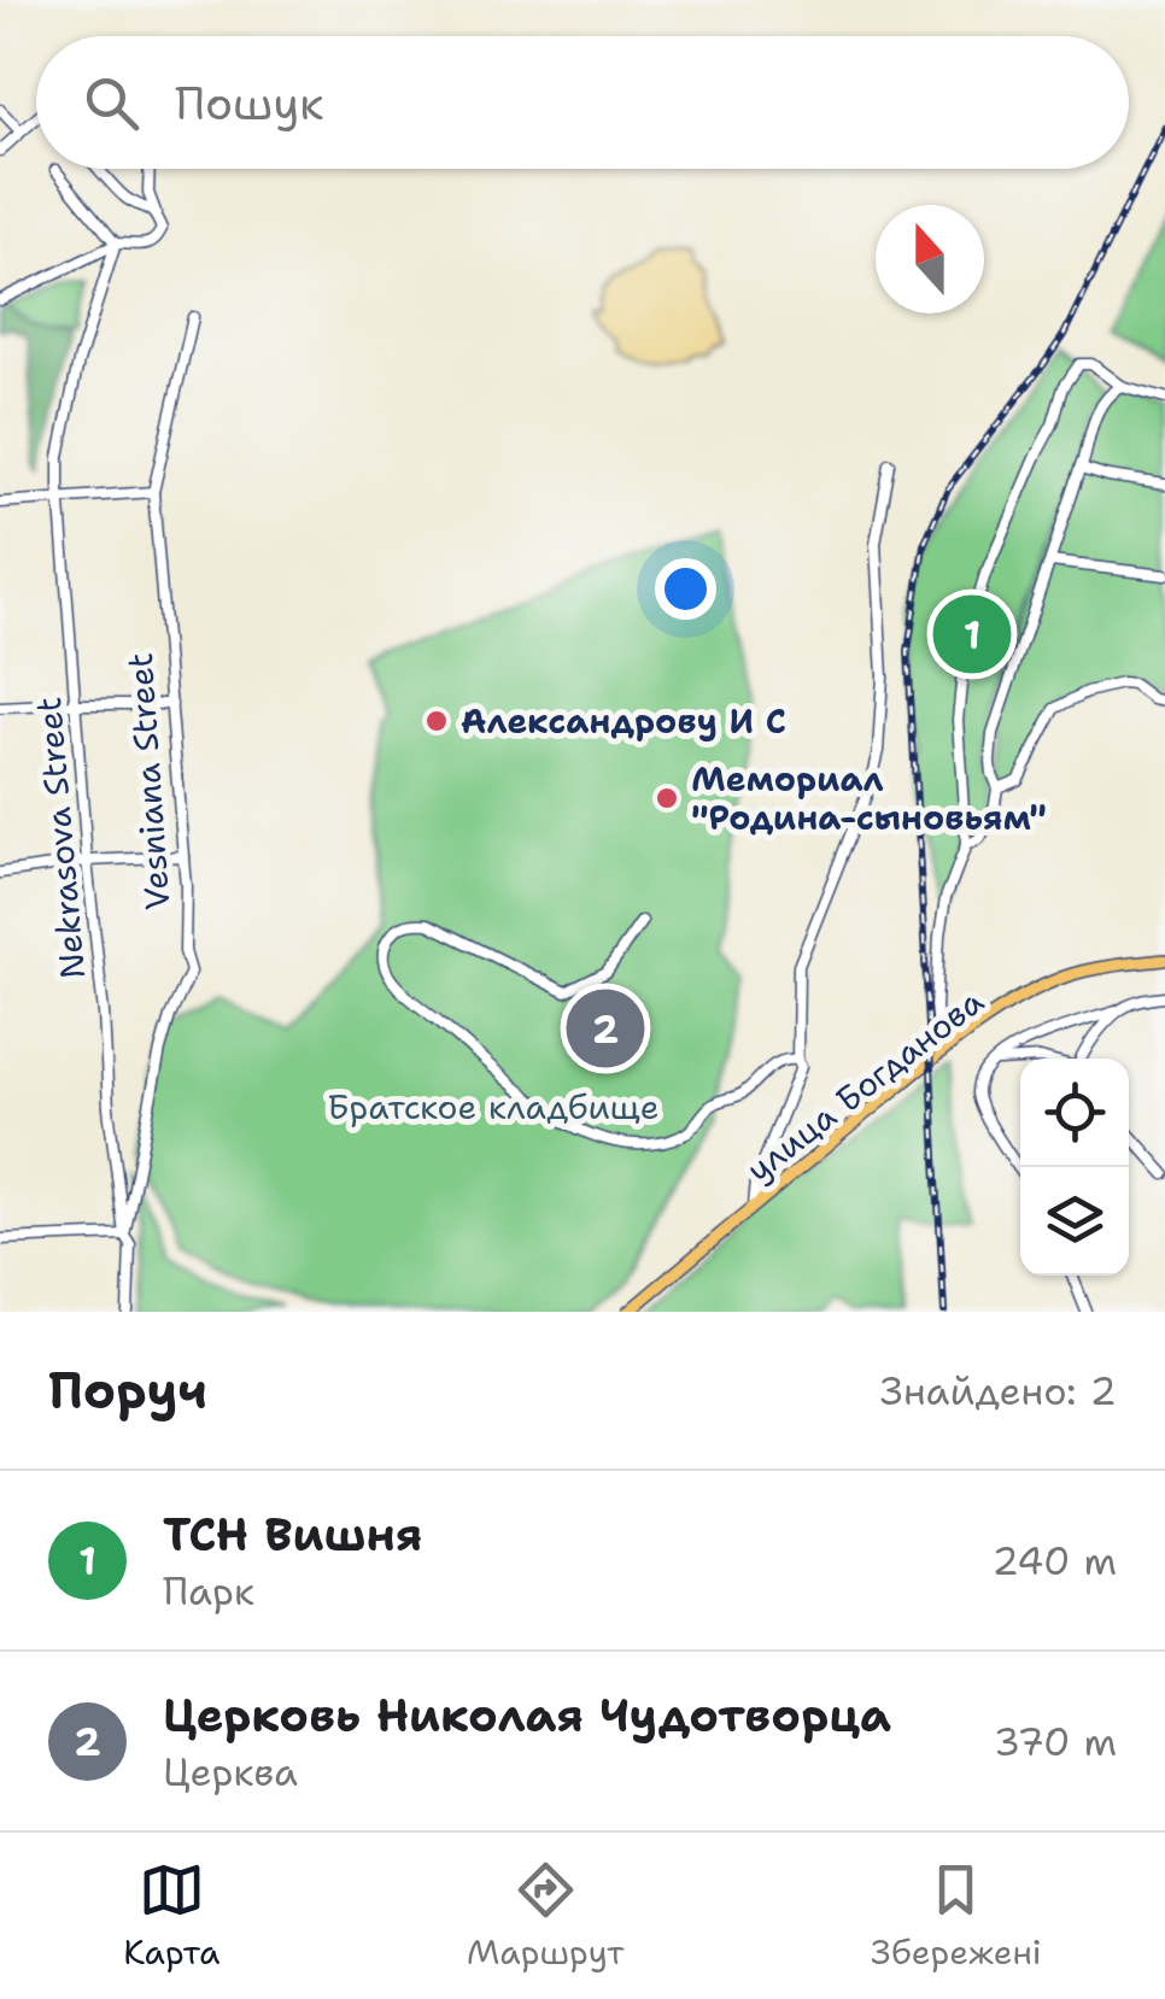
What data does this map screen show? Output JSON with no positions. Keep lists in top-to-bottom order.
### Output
{
  "streets": {
    "main road": ["улица Богданова"],
    "street": ["Vesniana Street", "Nekrasova Street"]
  },
  "crossings": [
    ["Vesniana Street", "Nekrasova Street"]
  ],
  "parks": ["Братское кладбище"],
  "places": ["Александрову И С", "Мемориал \"Родина-сыновьям\""],
  "north": "top",
  "page": {
    "search": "Пошук",
    "pins": ["1", "2"],
    "heading": ["Поруч", "Знайдено: 2"],
    "list": [
      {
        "mark": "1",
        "name": "ТСН Вишня",
        "note": "Парк",
        "value": "240 m"
      },
      {
        "mark": "2",
        "name": "Церковь Николая Чудотворца",
        "note": "Церква",
        "value": "370 m"
      }
    ],
    "nav": ["Карта", "Маршрут", "Збережені"]
  }
}
